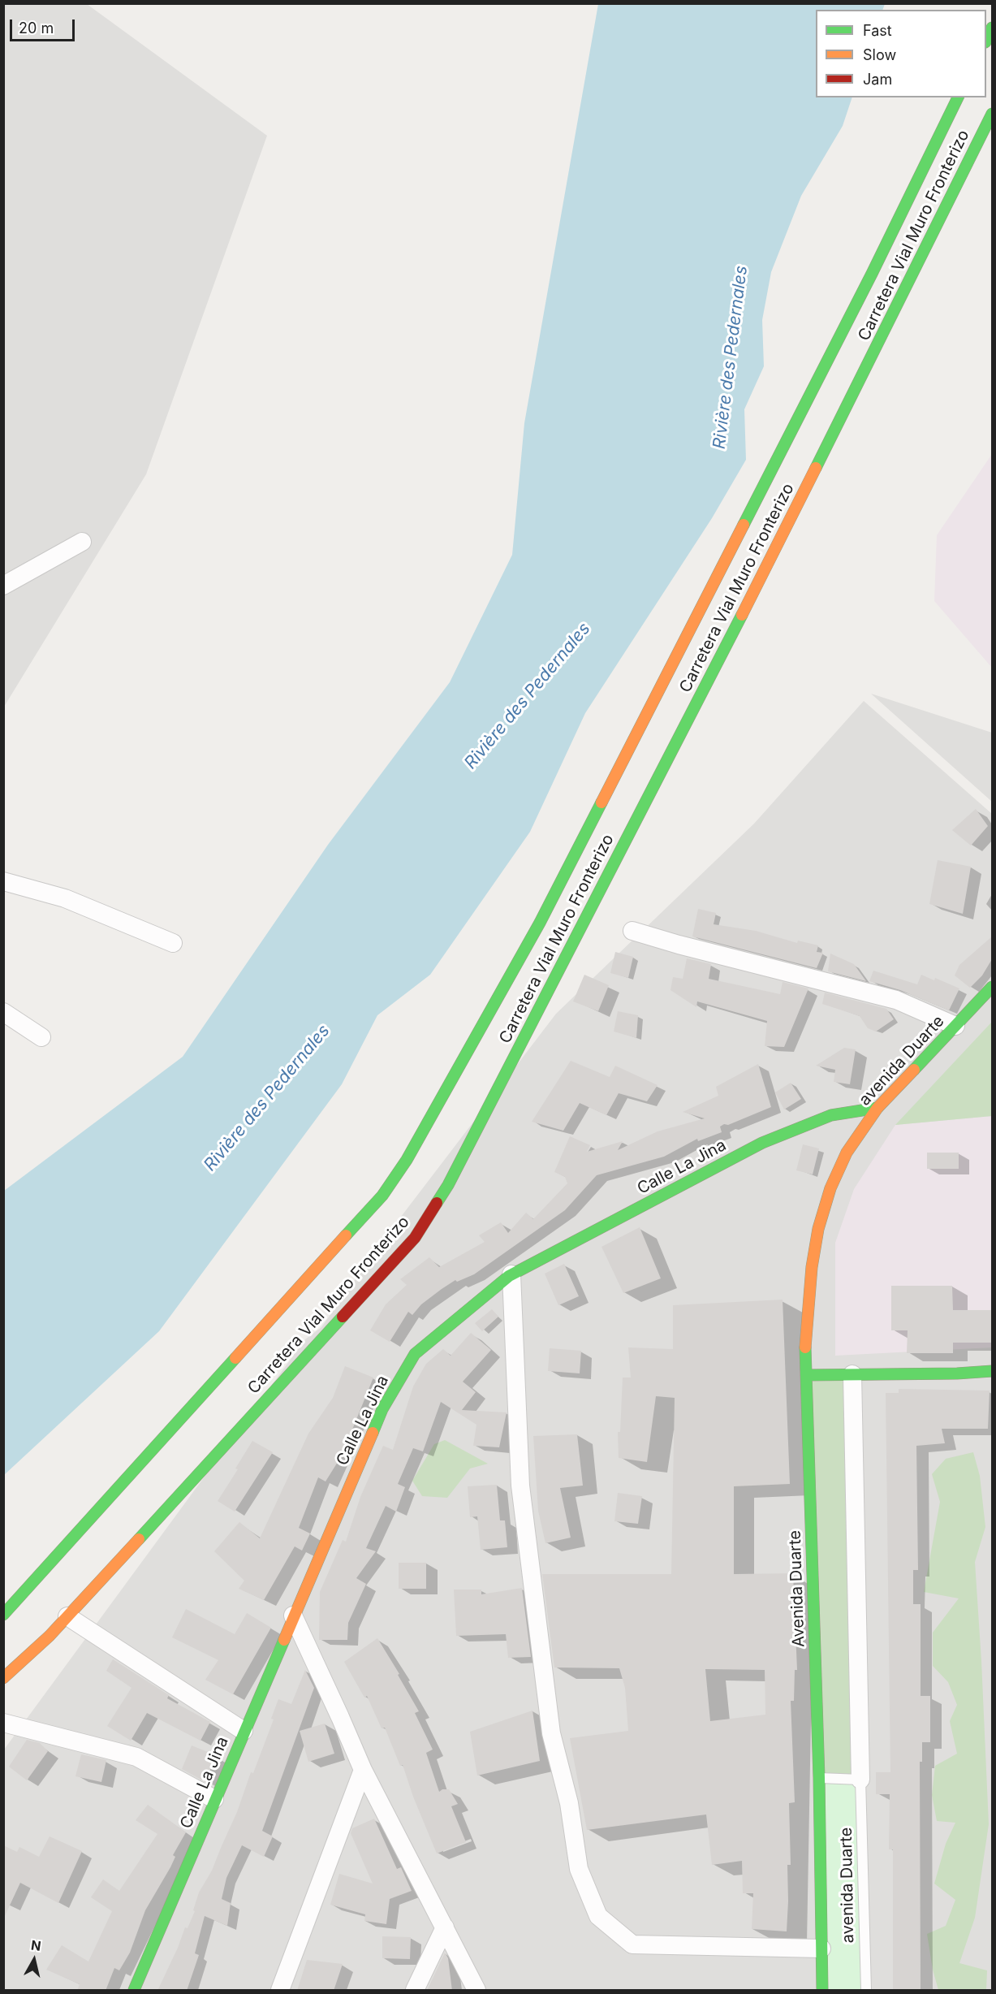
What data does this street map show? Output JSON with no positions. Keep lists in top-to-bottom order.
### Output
{
  "streets": {
    "street": [
      "Carretera Vial Muro Fronterizo",
      "avenida Duarte",
      "Calle La Jina",
      "Avenida Duarte"
    ]
  },
  "crossings": [
    ["avenida Duarte", "Calle La Jina"],
    ["avenida Duarte", "Avenida Duarte"]
  ],
  "water": ["Rivière des Pedernales"],
  "legend": ["Fast", "Slow", "Jam"],
  "scale_bar": "20 m",
  "north": "top"
}
